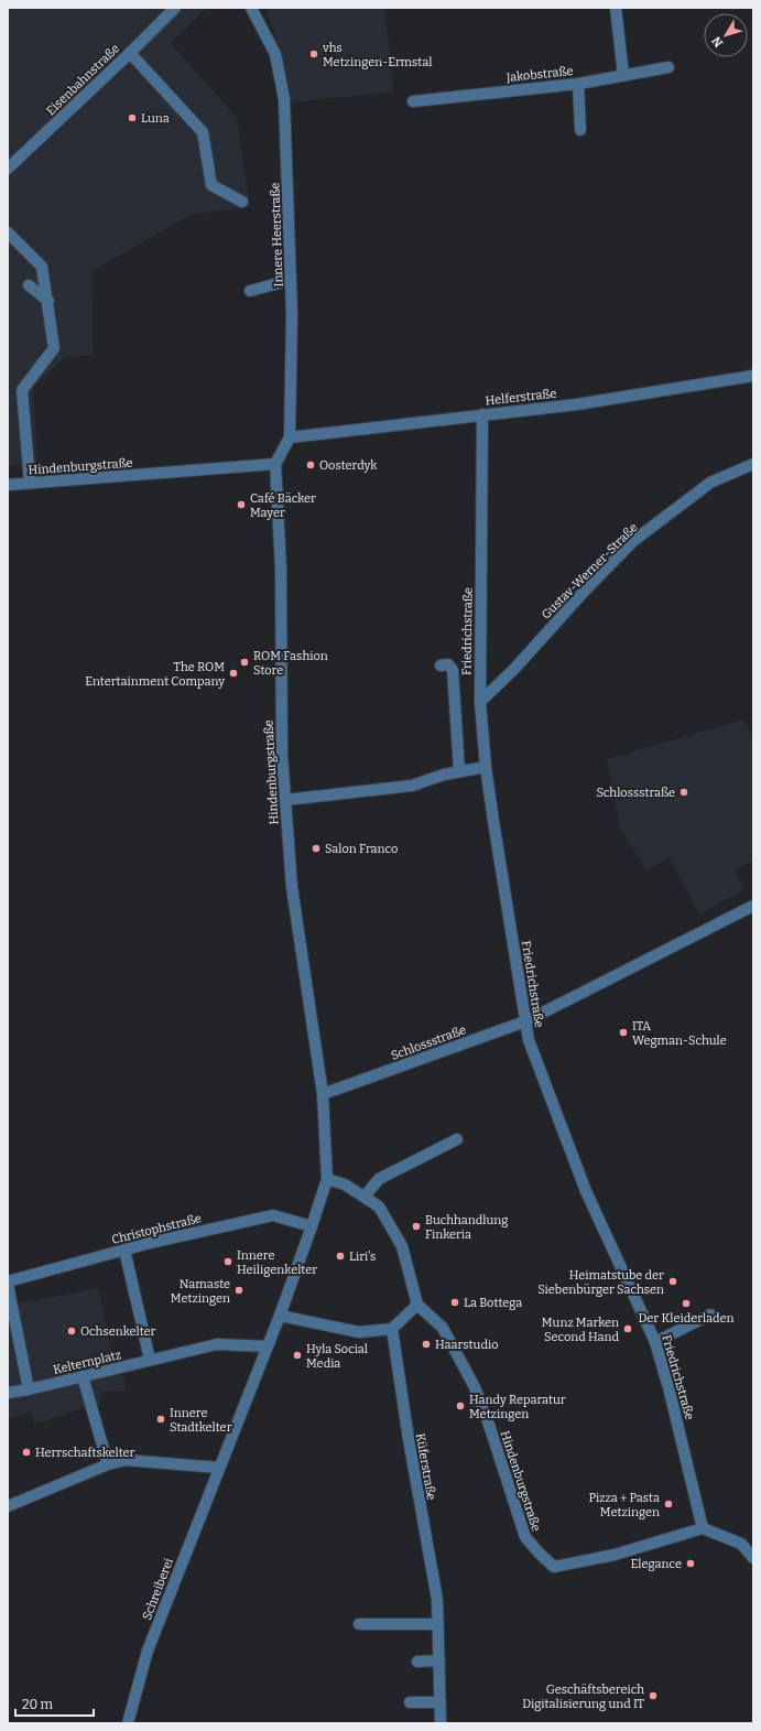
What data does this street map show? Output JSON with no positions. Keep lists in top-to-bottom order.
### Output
{
  "streets": {
    "street": [
      "Jakobstraße",
      "Eisenbahnstraße",
      "Innere Heerstraße",
      "Helferstraße",
      "Hindenburgstraße",
      "Gustav-Werner-Straße",
      "Friedrichstraße",
      "Schlossstraße",
      "Christophstraße",
      "Kelternplatz",
      "Küferstraße",
      "Schreiberei"
    ]
  },
  "crossings": [
    ["Innere Heerstraße", "Helferstraße"],
    ["Innere Heerstraße", "Hindenburgstraße"],
    ["Helferstraße", "Friedrichstraße"],
    ["Hindenburgstraße", "Friedrichstraße"],
    ["Hindenburgstraße", "Schlossstraße"],
    ["Gustav-Werner-Straße", "Friedrichstraße"],
    ["Friedrichstraße", "Schlossstraße"]
  ],
  "places": [
    "vhs Metzingen-Ermstal",
    "Luna",
    "Oosterdyk",
    "Café Bäcker Mayer",
    "ROM Fashion Store",
    "The ROM Entertainment Company",
    "Schlossstraße",
    "Salon Franco",
    "ITA Wegman-Schule",
    "Buchhandlung Finkeria",
    "Liri's",
    "Innere Heiligenkelter",
    "Heimatstube der Siebenbürger Sachsen",
    "Namaste Metzingen",
    "La Bottega",
    "Der Kleiderladen",
    "Munz Marken Second Hand",
    "Ochsenkelter",
    "Haarstudio",
    "Hyla Social Media",
    "Handy Reparatur Metzingen",
    "Innere Stadtkelter",
    "Herrschaftskelter",
    "Pizza + Pasta Metzingen",
    "Elegance",
    "Geschäftsbereich Digitalisierung und IT"
  ],
  "scale_bar": "20 m",
  "north": "bottom left"
}
